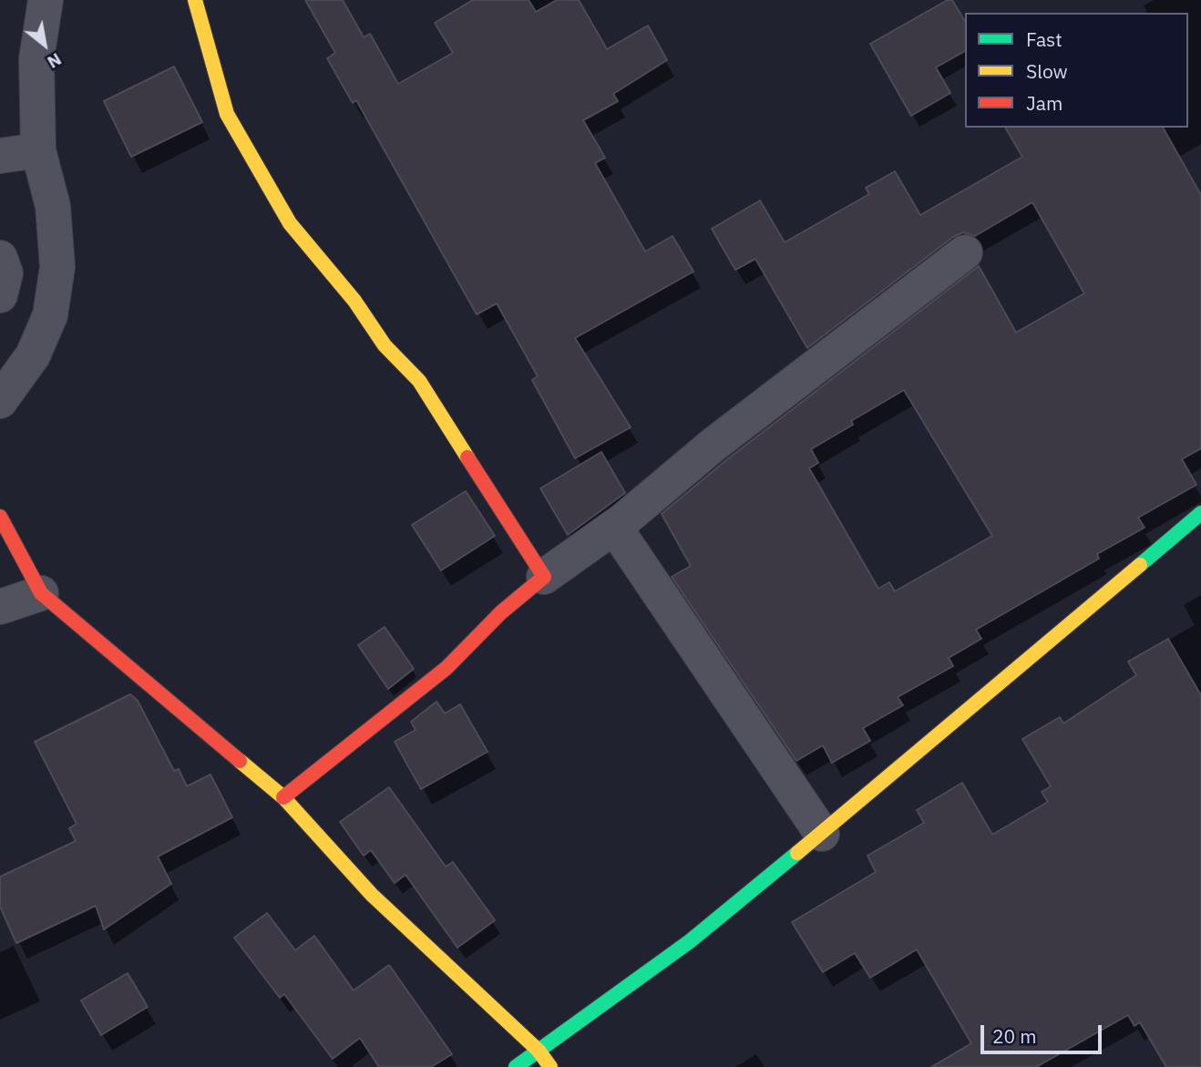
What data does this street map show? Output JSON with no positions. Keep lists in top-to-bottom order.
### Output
{
  "legend": ["Fast", "Slow", "Jam"],
  "scale_bar": "20 m",
  "north": "bottom right"
}
